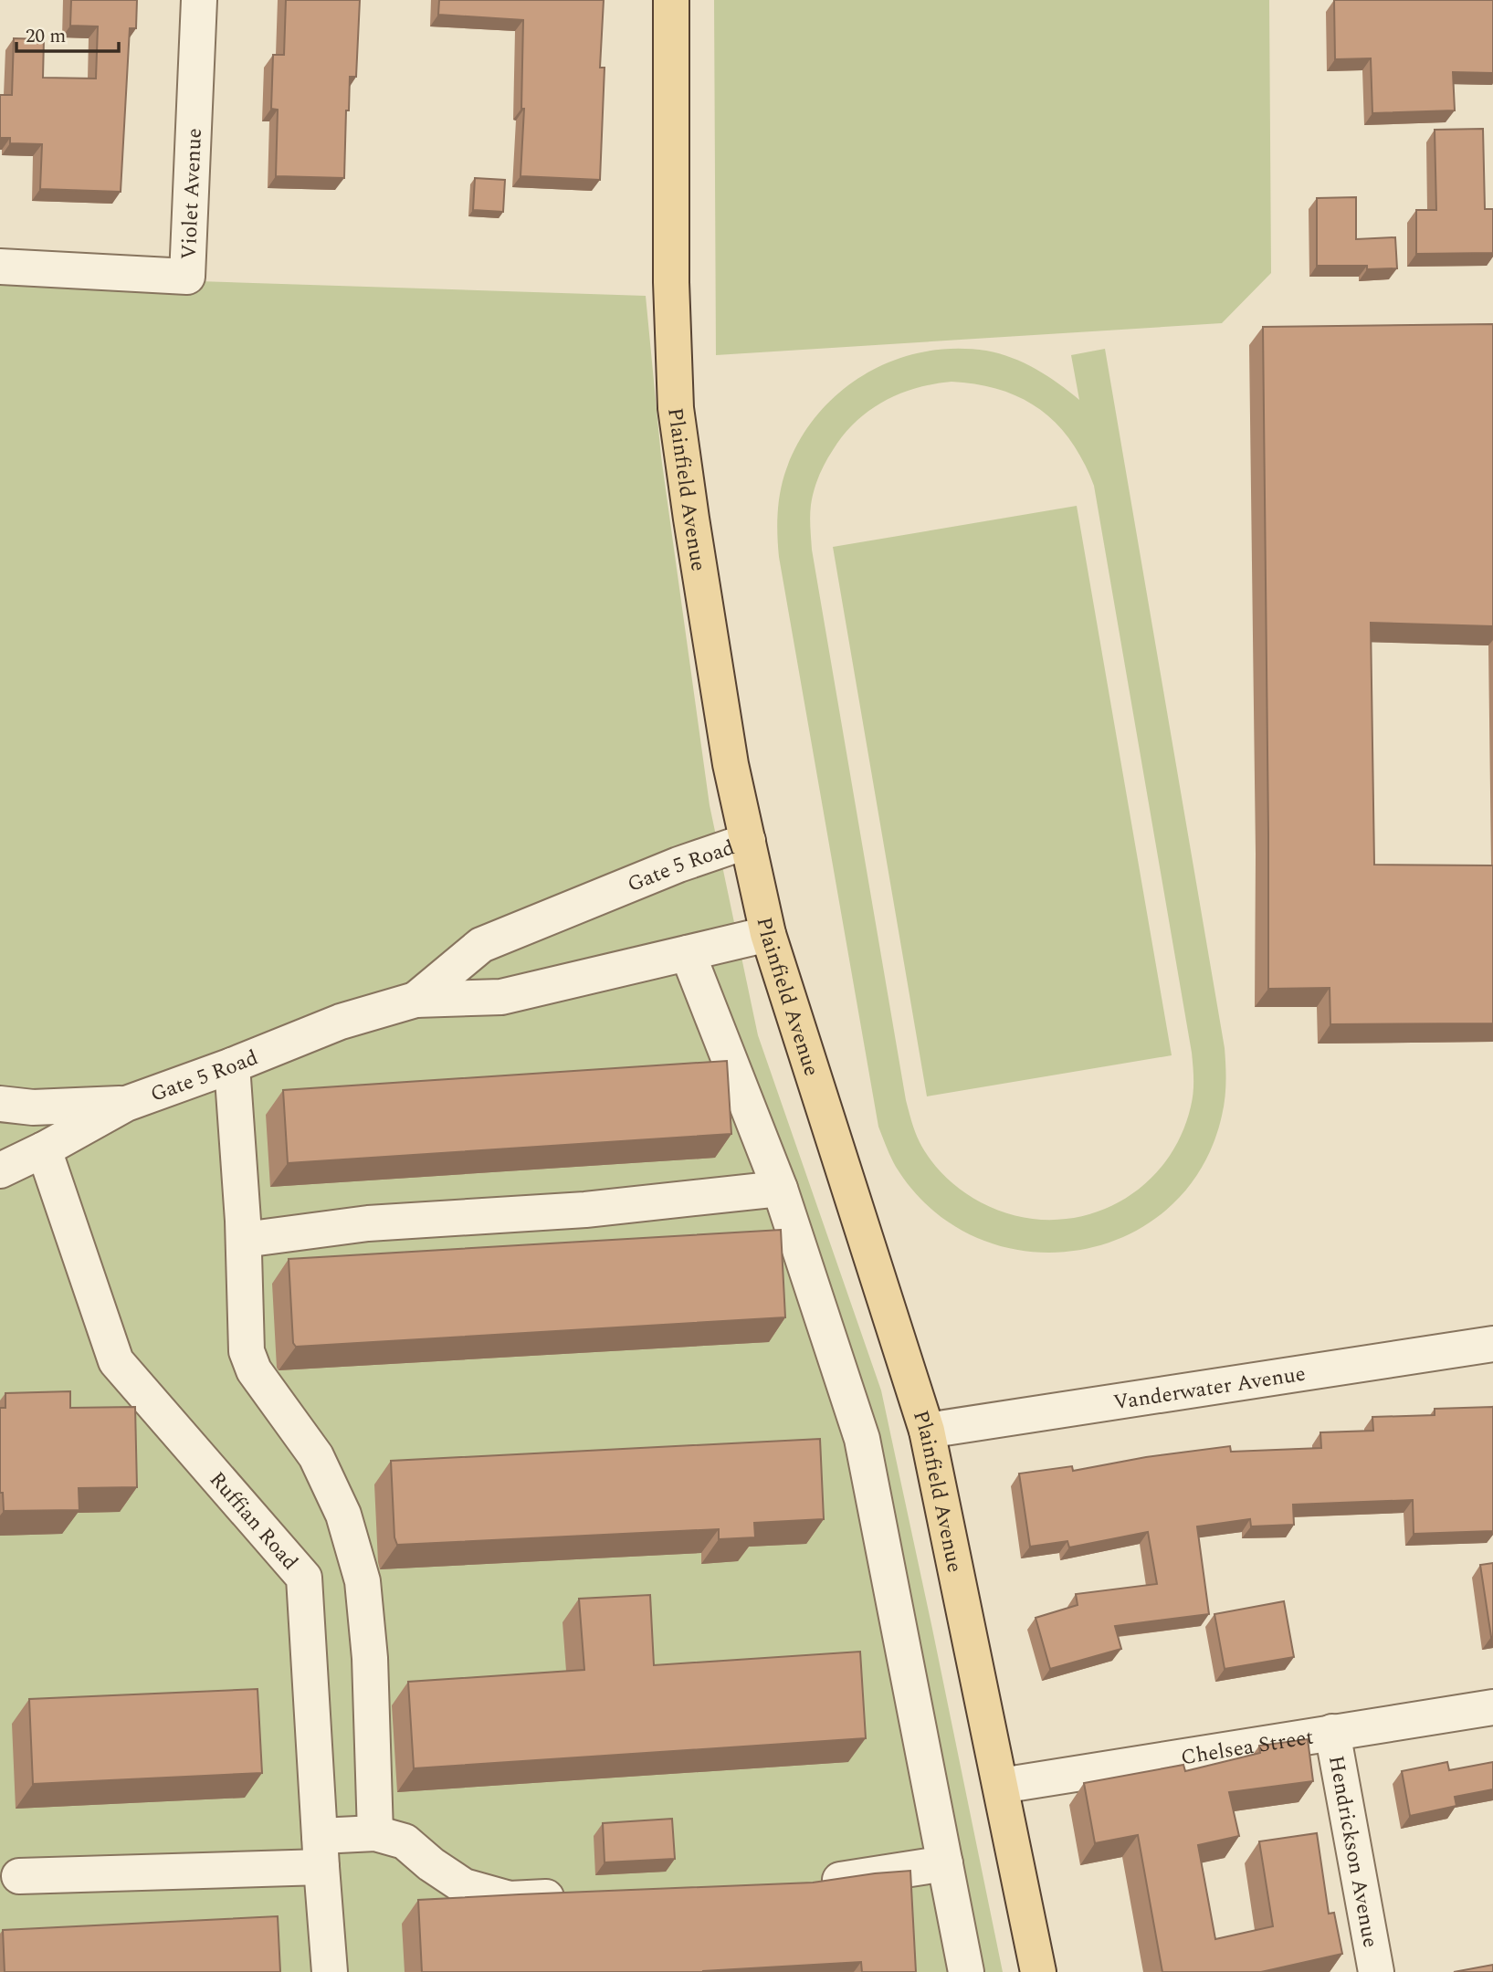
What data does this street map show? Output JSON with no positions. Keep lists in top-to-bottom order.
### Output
{
  "streets": {
    "main road": ["Plainfield Avenue"],
    "street": [
      "Violet Avenue",
      "Gate 5 Road",
      "Vanderwater Avenue",
      "Ruffian Road",
      "Chelsea Street",
      "Hendrickson Avenue"
    ]
  },
  "crossings": [
    ["Plainfield Avenue", "Gate 5 Road"],
    ["Plainfield Avenue", "Vanderwater Avenue"],
    ["Plainfield Avenue", "Chelsea Street"],
    ["Gate 5 Road", "Ruffian Road"],
    ["Chelsea Street", "Hendrickson Avenue"]
  ],
  "scale_bar": "20 m"
}
